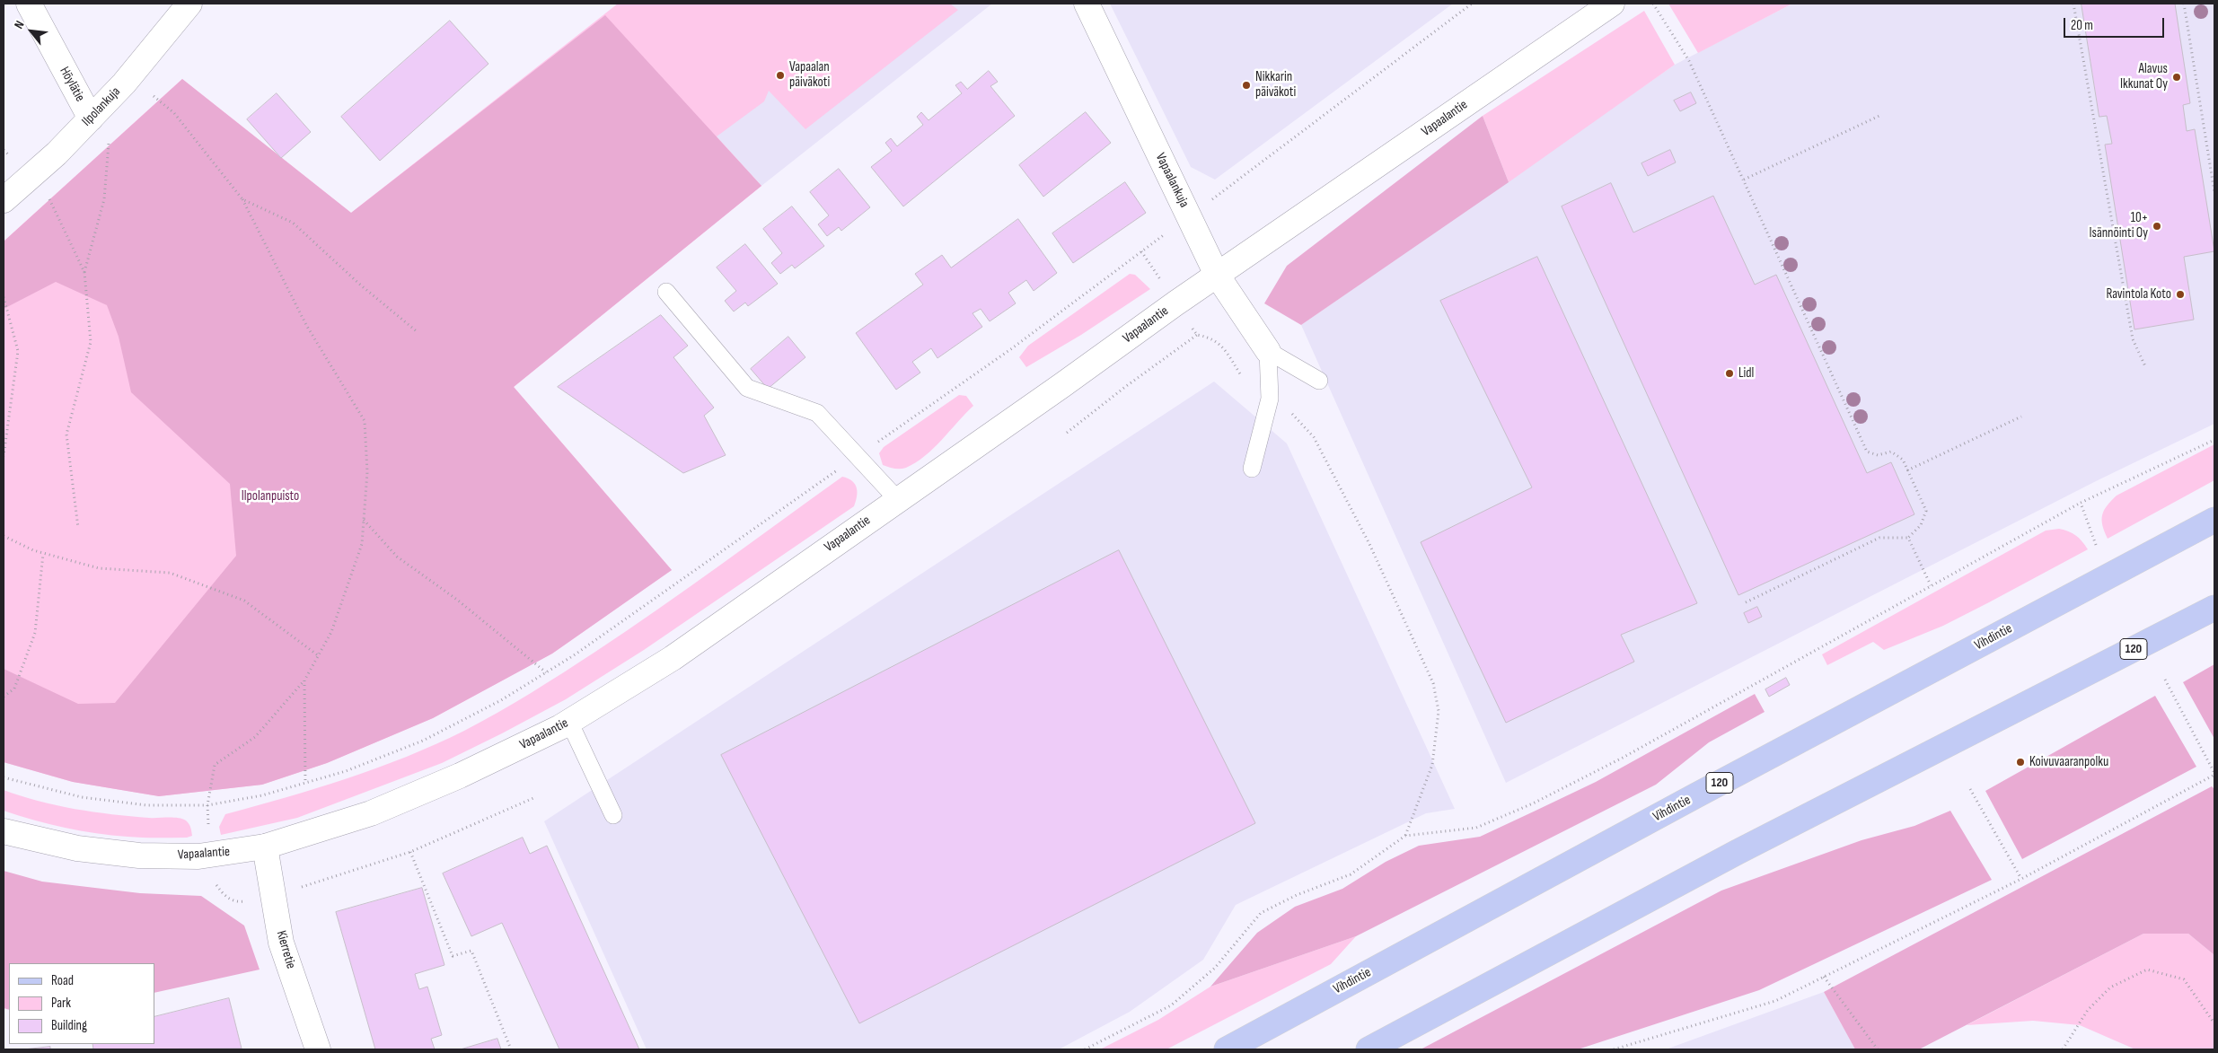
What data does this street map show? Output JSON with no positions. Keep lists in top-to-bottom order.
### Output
{
  "streets": {
    "main road": ["Vihdintie", "120"],
    "street": [
      "Höylätie",
      "Ilpolankuja",
      "Vapaalantie",
      "Vapaalankuja",
      "Kierretie"
    ]
  },
  "crossings": [
    ["Höylätie", "Ilpolankuja"],
    ["Vapaalantie", "Vapaalankuja"],
    ["Vapaalantie", "Kierretie"]
  ],
  "parks": ["Ilpolanpuisto"],
  "places": [
    "Vapaalan päiväkoti",
    "Alavus Ikkunat Oy",
    "Nikkarin päiväkoti",
    "10+ Isännöinti Oy",
    "Ravintola Koto",
    "Lidl",
    "Koivuvaaranpolku"
  ],
  "legend": ["Road", "Park", "Building"],
  "scale_bar": "20 m",
  "north": "top left"
}
